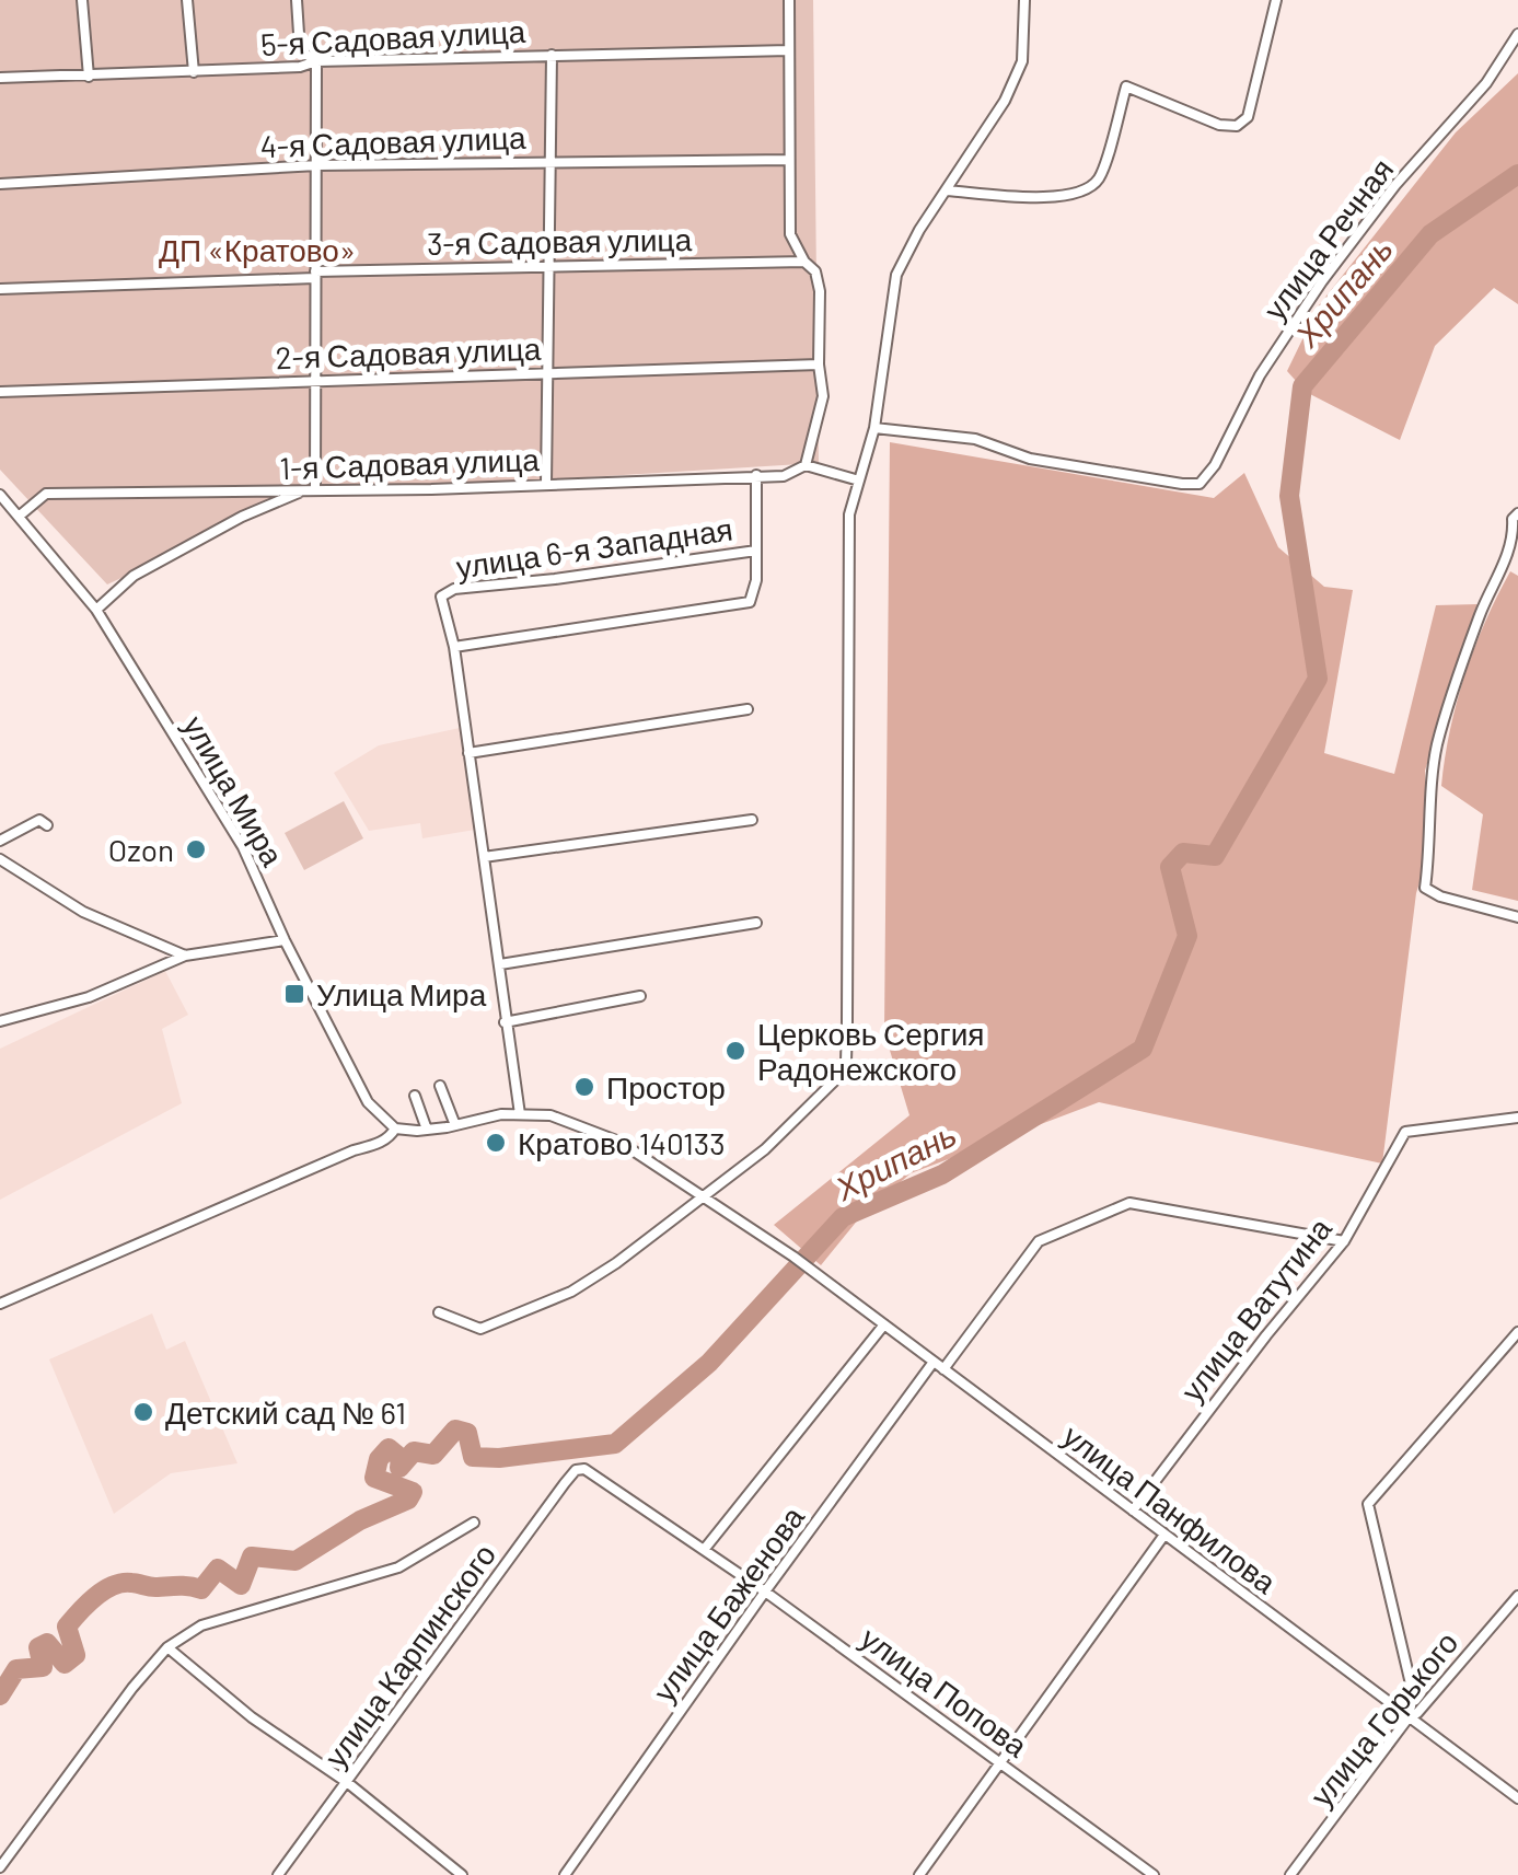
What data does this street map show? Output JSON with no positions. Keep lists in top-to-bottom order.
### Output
{
  "streets": {
    "street": [
      "5-я Садовая улица",
      "4-я Садовая улица",
      "улица Речная",
      "3-я Садовая улица",
      "2-я Садовая улица",
      "1-я Садовая улица",
      "улица 6-я Западная",
      "улица Мира",
      "улица Ватутина",
      "улица Панфилова",
      "улица Баженова",
      "улица Карпинского",
      "улица Попова",
      "улица Горького"
    ]
  },
  "crossings": [
    ["1-я Садовая улица", "улица Мира"],
    ["улица Ватутина", "улица Панфилова"],
    ["улица Панфилова", "улица Баженова"],
    ["улица Панфилова", "улица Горького"],
    ["улица Баженова", "улица Попова"],
    ["улица Карпинского", "улица Попова"]
  ],
  "water": ["Хрипань"],
  "parks": ["ДП «Кратово»"],
  "places": {
    "other": [
      "Ozon",
      "Церковь Сергия Радонежского",
      "Простор",
      "Кратово 140133",
      "Детский сад № 61"
    ],
    "transit": ["Улица Мира"]
  }
}
